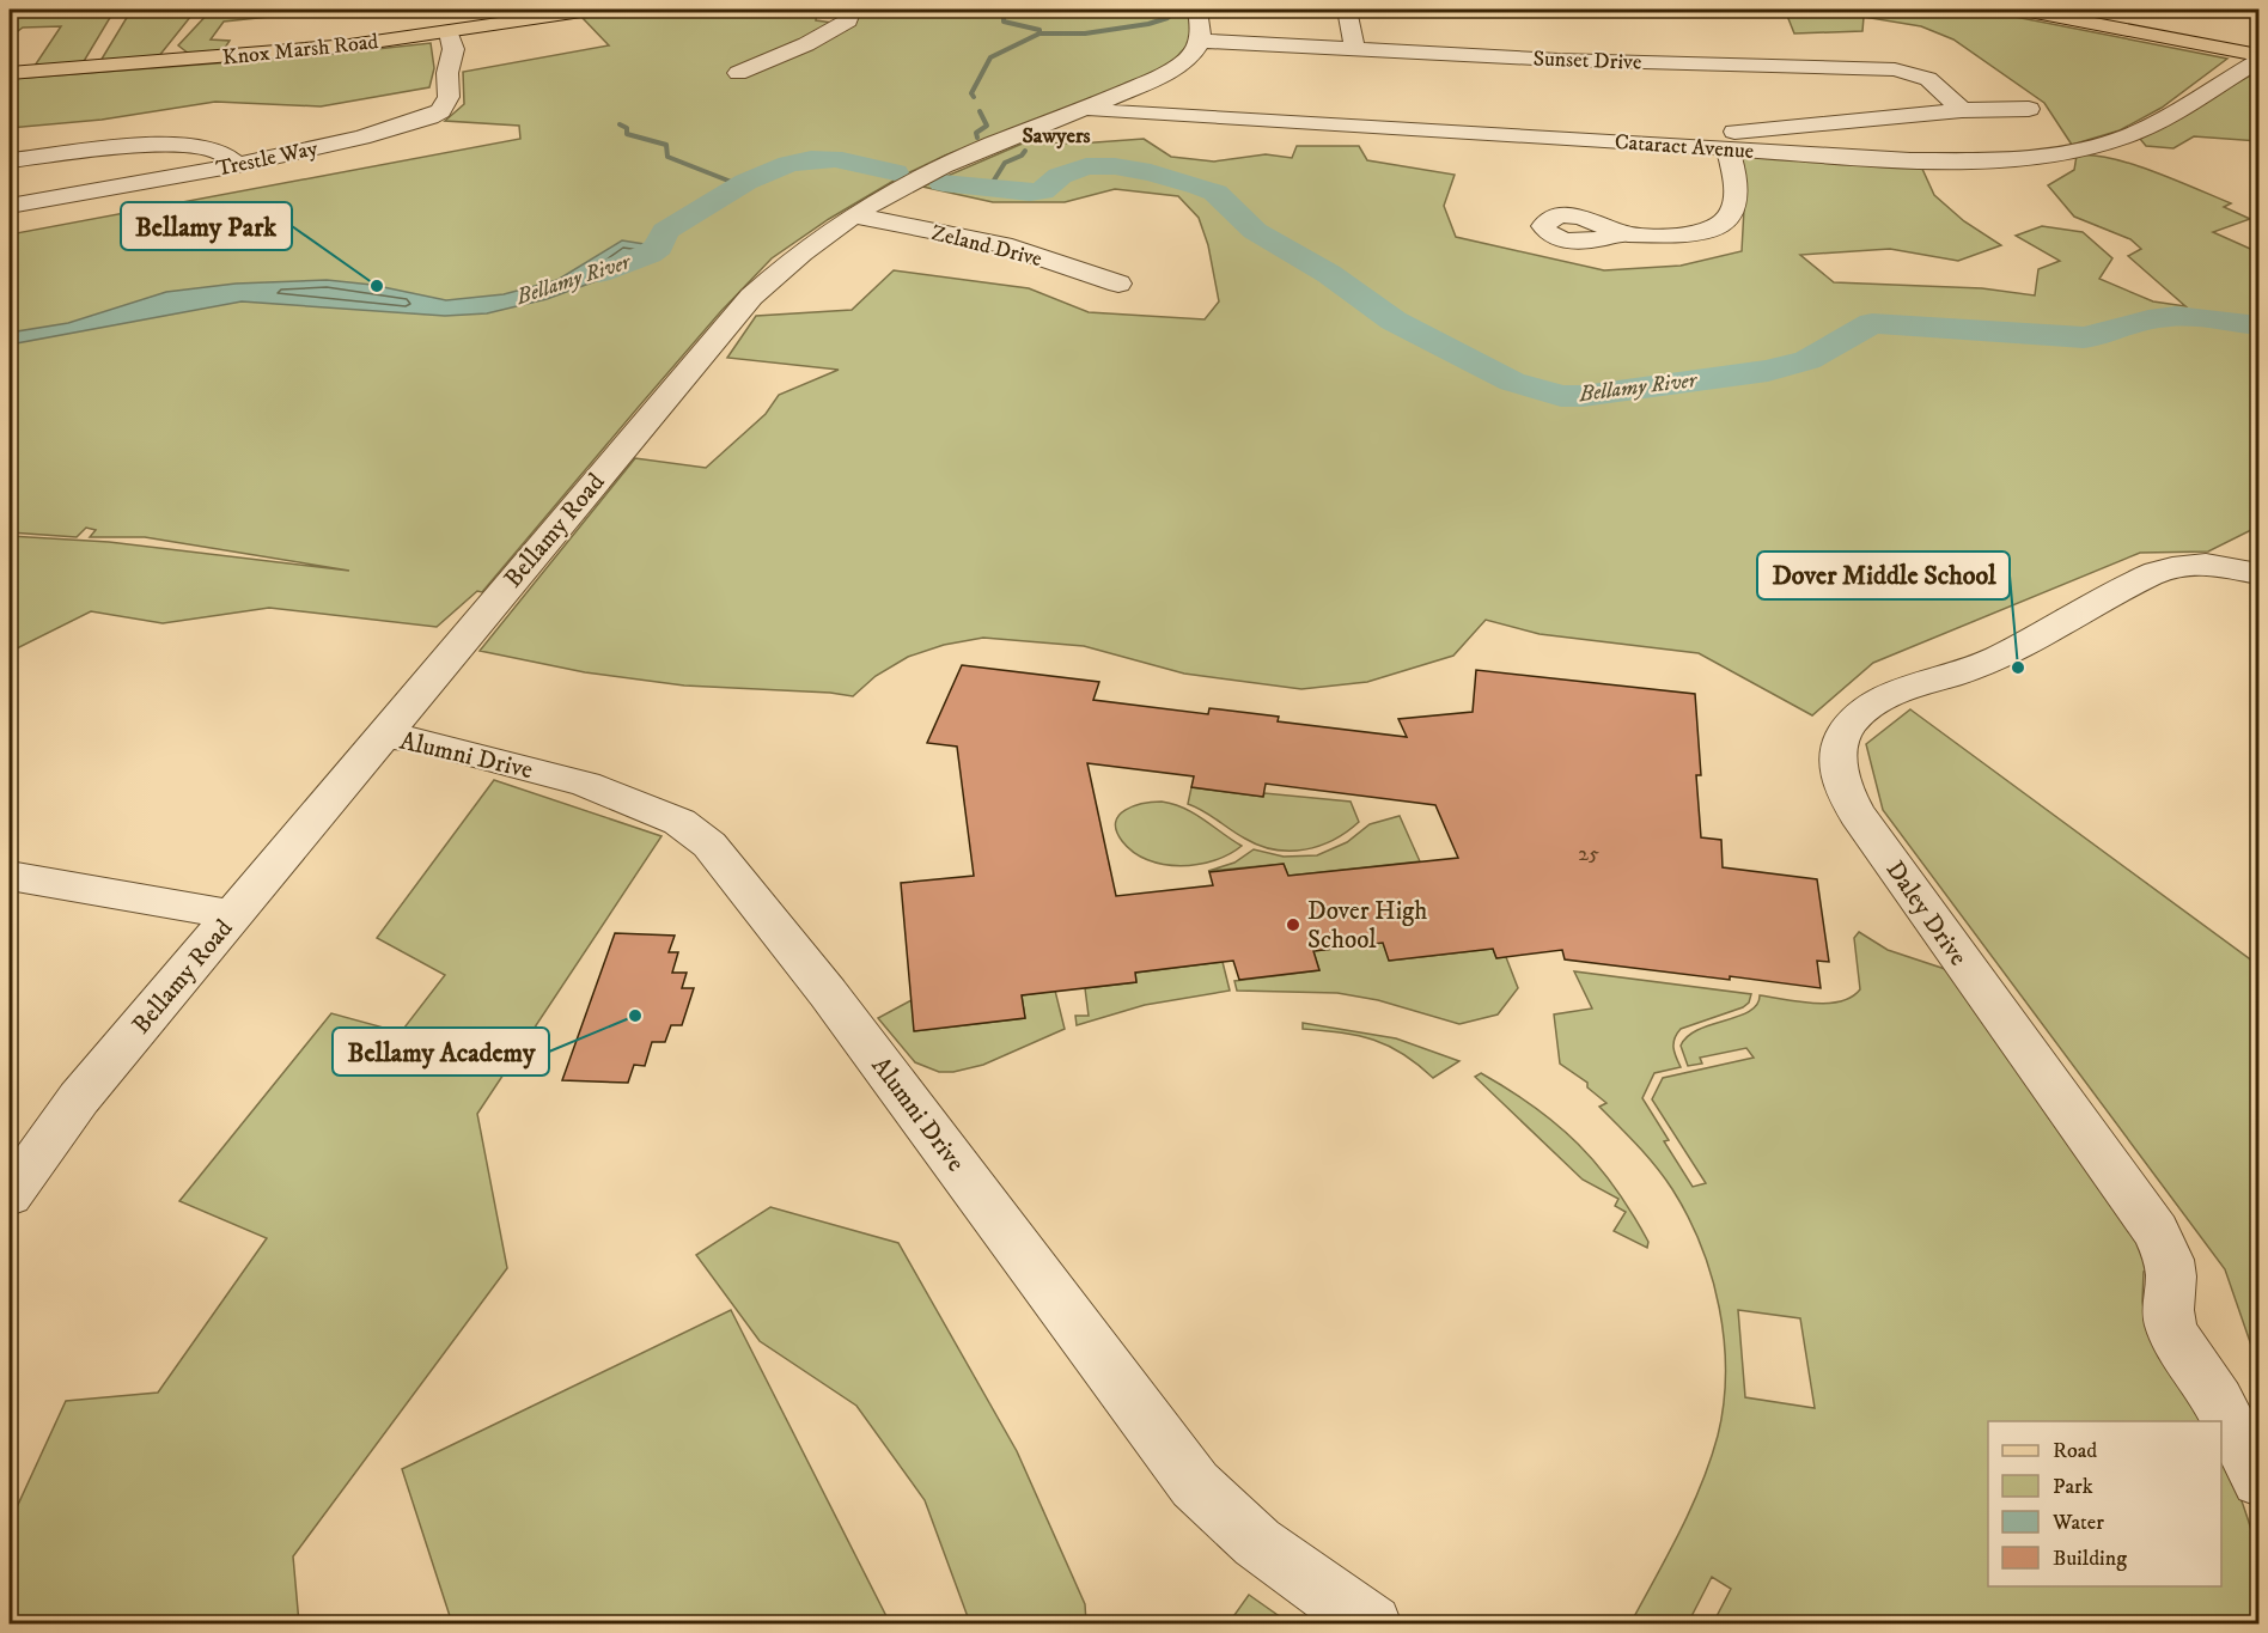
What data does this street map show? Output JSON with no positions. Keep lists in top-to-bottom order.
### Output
{
  "streets": {
    "main road": ["Knox Marsh Road"],
    "street": [
      "Sunset Drive",
      "Cataract Avenue",
      "Trestle Way",
      "Zeland Drive",
      "Bellamy Road",
      "Alumni Drive",
      "Daley Drive"
    ]
  },
  "crossings": [
    ["Knox Marsh Road", "Trestle Way"],
    ["Sunset Drive", "Bellamy Road"],
    ["Cataract Avenue", "Bellamy Road"],
    ["Zeland Drive", "Bellamy Road"],
    ["Bellamy Road", "Alumni Drive"]
  ],
  "districts": ["Sawyers"],
  "water": ["Bellamy River"],
  "places": [
    "Bellamy Park",
    "Dover Middle School",
    "Dover High School",
    "Bellamy Academy"
  ],
  "house_numbers": ["25"],
  "legend": [
    "Road",
    "Park",
    "Water",
    "Building"
  ]
}
